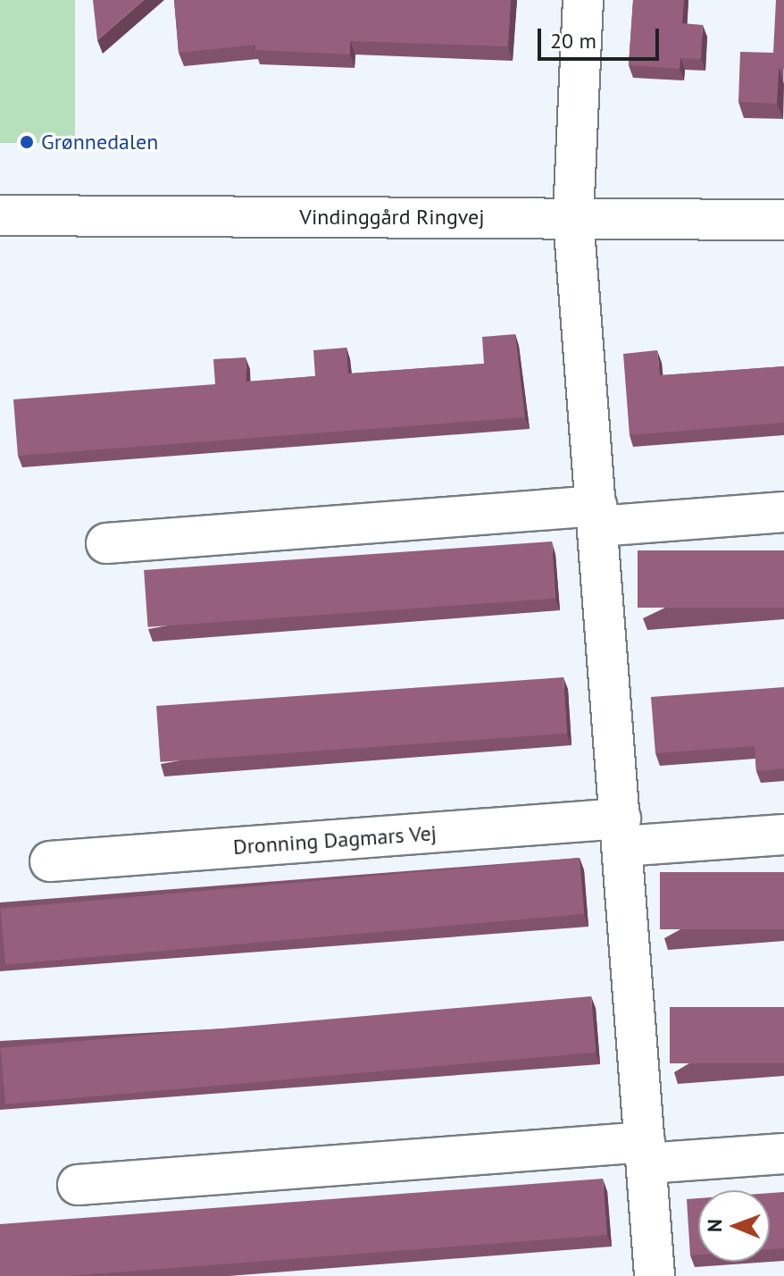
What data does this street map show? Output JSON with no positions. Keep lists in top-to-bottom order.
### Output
{
  "streets": {
    "street": ["Vindinggård Ringvej", "Dronning Dagmars Vej"]
  },
  "places": ["Grønnedalen"],
  "scale_bar": "20 m",
  "north": "left"
}
